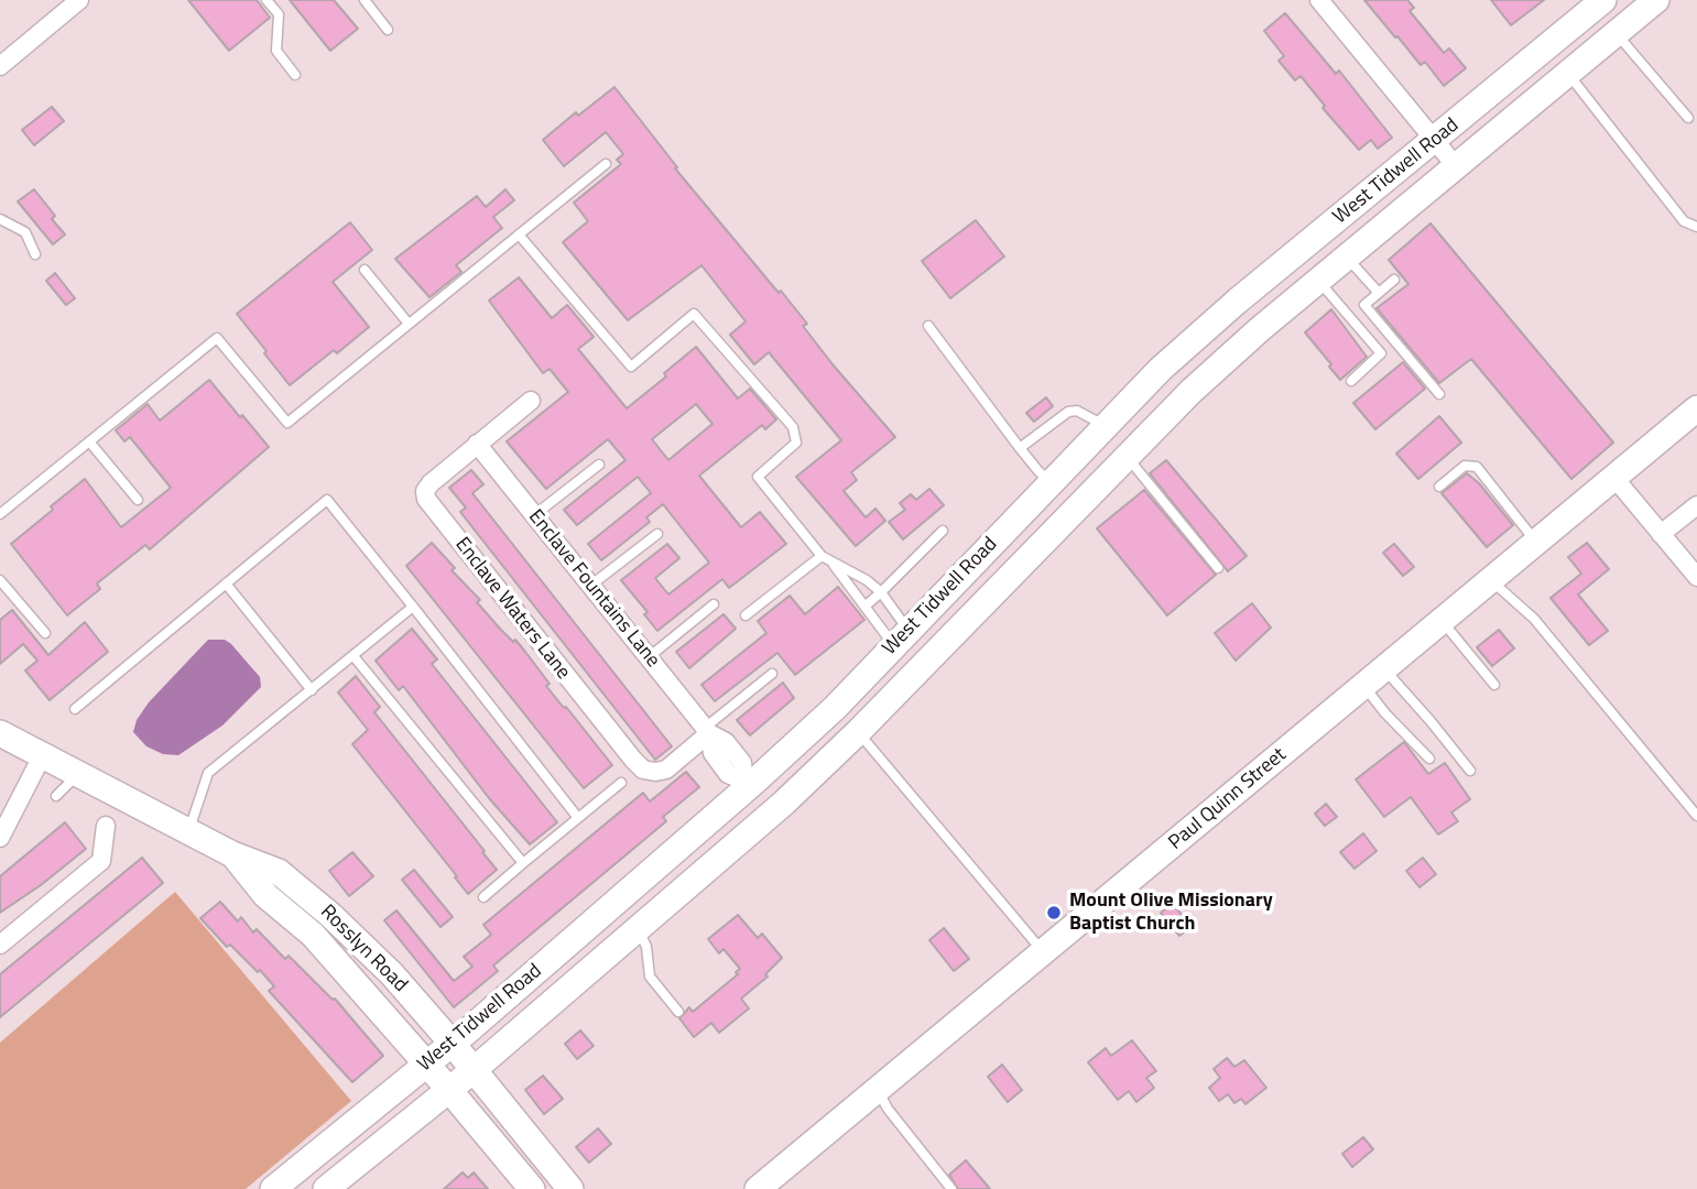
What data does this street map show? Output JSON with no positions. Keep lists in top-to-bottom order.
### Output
{
  "streets": {
    "main road": ["West Tidwell Road", "Paul Quinn Street", "Rosslyn Road"],
    "street": ["Enclave Fountains Lane", "Enclave Waters Lane"]
  },
  "crossings": [
    ["West Tidwell Road", "Enclave Fountains Lane"],
    ["West Tidwell Road", "Rosslyn Road"],
    ["Enclave Fountains Lane", "Enclave Waters Lane"]
  ],
  "places": ["Mount Olive Missionary Baptist Church"]
}
